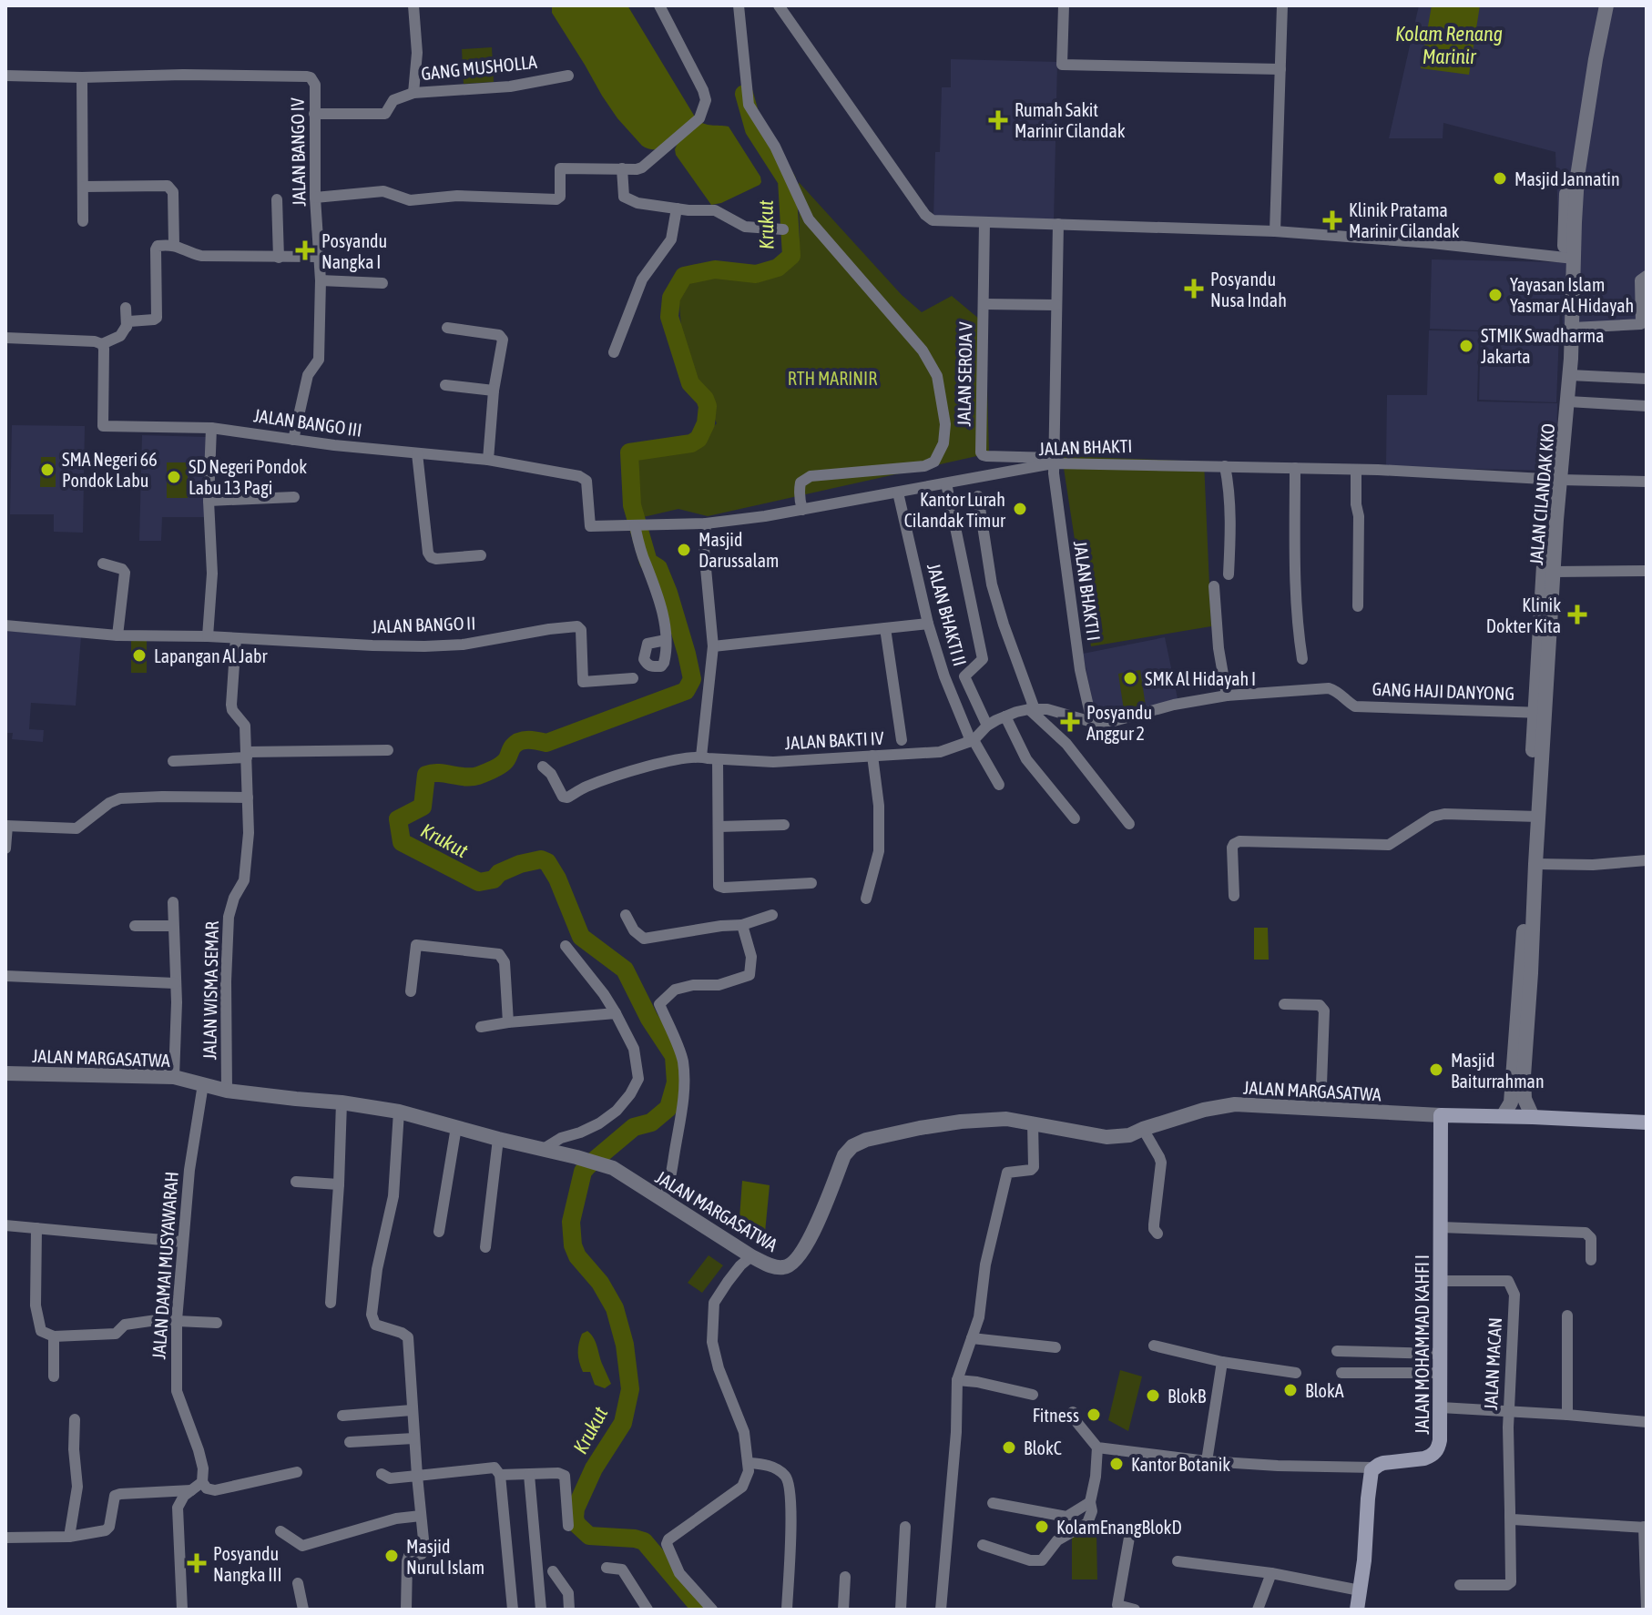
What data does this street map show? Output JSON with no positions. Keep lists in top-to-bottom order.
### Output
{
  "streets": {
    "main road": ["JALAN MARGASATWA", "JALAN MOHAMMAD KAHFI I"],
    "street": [
      "GANG MUSHOLLA",
      "JALAN BANGO IV",
      "JALAN SEROJA V",
      "JALAN BANGO III",
      "JALAN BHAKTI",
      "JALAN CILANDAK KKO",
      "JALAN BHAKTI I",
      "JALAN BHAKTI II",
      "JALAN BANGO II",
      "GANG HAJI DANYONG",
      "JALAN BAKTI IV",
      "JALAN WISMA SEMAR",
      "JALAN DAMAI MUSYAWARAH",
      "JALAN MACAN"
    ]
  },
  "crossings": [
    ["GANG MUSHOLLA", "JALAN BANGO IV"],
    ["JALAN BANGO IV", "JALAN BANGO III"],
    ["JALAN SEROJA V", "JALAN BHAKTI"],
    ["JALAN SEROJA V", "JALAN BHAKTI I"],
    ["JALAN BANGO III", "JALAN BHAKTI"],
    ["JALAN BHAKTI", "JALAN CILANDAK KKO"],
    ["JALAN BHAKTI", "JALAN BHAKTI I"],
    ["JALAN BHAKTI", "JALAN BHAKTI II"],
    ["JALAN CILANDAK KKO", "GANG HAJI DANYONG"],
    ["JALAN CILANDAK KKO", "JALAN MARGASATWA"],
    ["JALAN BHAKTI I", "GANG HAJI DANYONG"],
    ["JALAN BHAKTI II", "GANG HAJI DANYONG"],
    ["JALAN BHAKTI II", "JALAN BAKTI IV"],
    ["JALAN BANGO II", "JALAN WISMA SEMAR"],
    ["GANG HAJI DANYONG", "JALAN BAKTI IV"],
    ["JALAN WISMA SEMAR", "JALAN MARGASATWA"],
    ["JALAN MARGASATWA", "JALAN DAMAI MUSYAWARAH"],
    ["JALAN MARGASATWA", "JALAN MOHAMMAD KAHFI I"],
    ["JALAN MOHAMMAD KAHFI I", "JALAN MACAN"]
  ],
  "water": ["Kolam Renang Marinir", "Krukut"],
  "parks": ["RTH MARINIR"],
  "places": {
    "health": [
      "Rumah Sakit Marinir Cilandak",
      "Klinik Pratama Marinir Cilandak",
      "Posyandu Nangka I",
      "Posyandu Nusa Indah",
      "Klinik Dokter Kita",
      "Posyandu Anggur 2",
      "Posyandu Nangka III"
    ],
    "other": [
      "Masjid Jannatin",
      "Yayasan Islam Yasmar Al Hidayah",
      "STMIK Swadharma Jakarta",
      "SMA Negeri 66 Pondok Labu",
      "SD Negeri Pondok Labu 13 Pagi",
      "Kantor Lurah Cilandak Timur",
      "Masjid Darussalam",
      "Lapangan Al Jabr",
      "SMK Al Hidayah I",
      "Masjid Baiturrahman",
      "BlokA",
      "BlokB",
      "Fitness",
      "BlokC",
      "Kantor Botanik",
      "KolamEnangBlokD",
      "Masjid Nurul Islam"
    ]
  }
}
